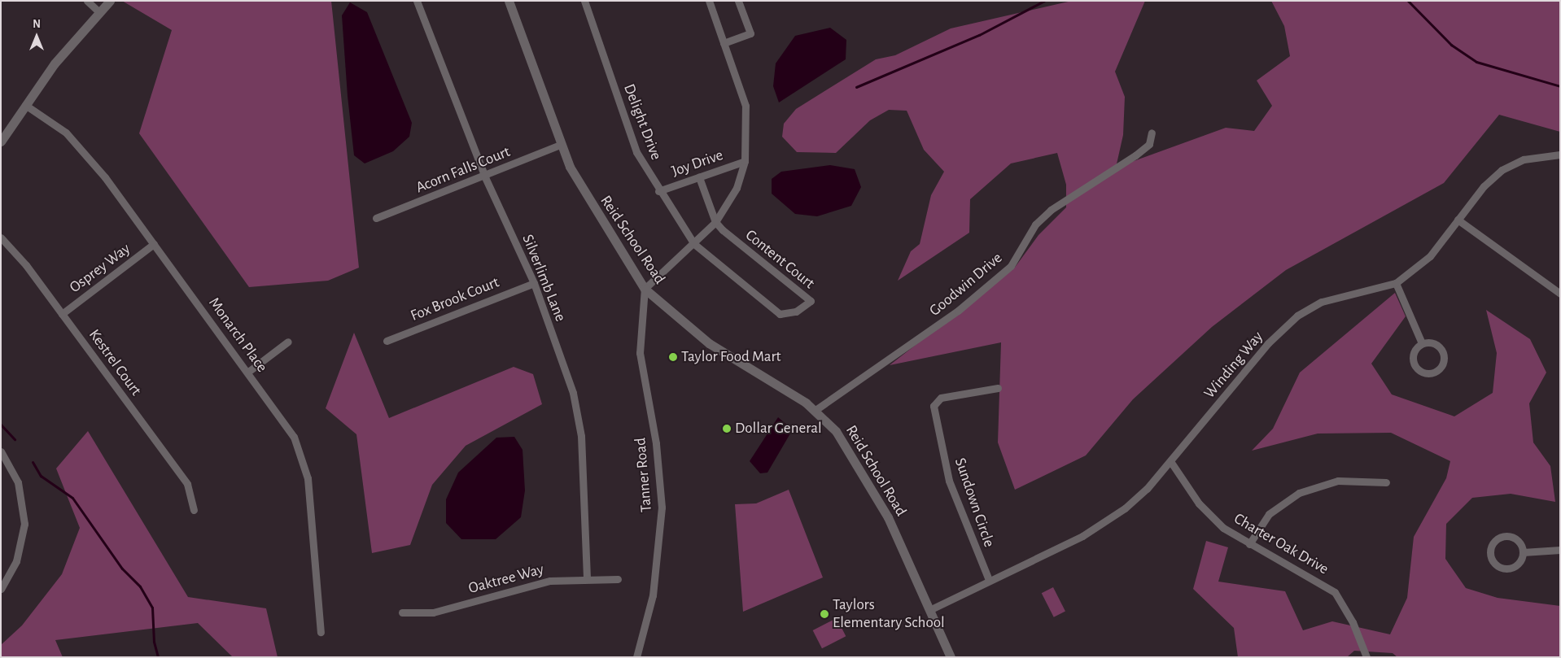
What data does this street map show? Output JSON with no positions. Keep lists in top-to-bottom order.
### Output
{
  "streets": {
    "street": [
      "Delight Drive",
      "Joy Drive",
      "Acorn Falls Court",
      "Reid School Road",
      "Content Court",
      "Osprey Way",
      "Silverlimb Lane",
      "Goodwin Drive",
      "Fox Brook Court",
      "Monarch Place",
      "Kestrel Court",
      "Winding Way",
      "Tanner Road",
      "Sundown Circle",
      "Charter Oak Drive",
      "Oaktree Way"
    ]
  },
  "crossings": [
    ["Delight Drive", "Joy Drive"],
    ["Delight Drive", "Content Court"],
    ["Acorn Falls Court", "Reid School Road"],
    ["Acorn Falls Court", "Silverlimb Lane"],
    ["Reid School Road", "Goodwin Drive"],
    ["Reid School Road", "Winding Way"],
    ["Reid School Road", "Tanner Road"],
    ["Osprey Way", "Monarch Place"],
    ["Osprey Way", "Kestrel Court"],
    ["Silverlimb Lane", "Fox Brook Court"],
    ["Silverlimb Lane", "Oaktree Way"],
    ["Winding Way", "Sundown Circle"],
    ["Winding Way", "Charter Oak Drive"]
  ],
  "places": ["Taylor Food Mart", "Dollar General", "Taylors Elementary School"],
  "north": "top"
}
